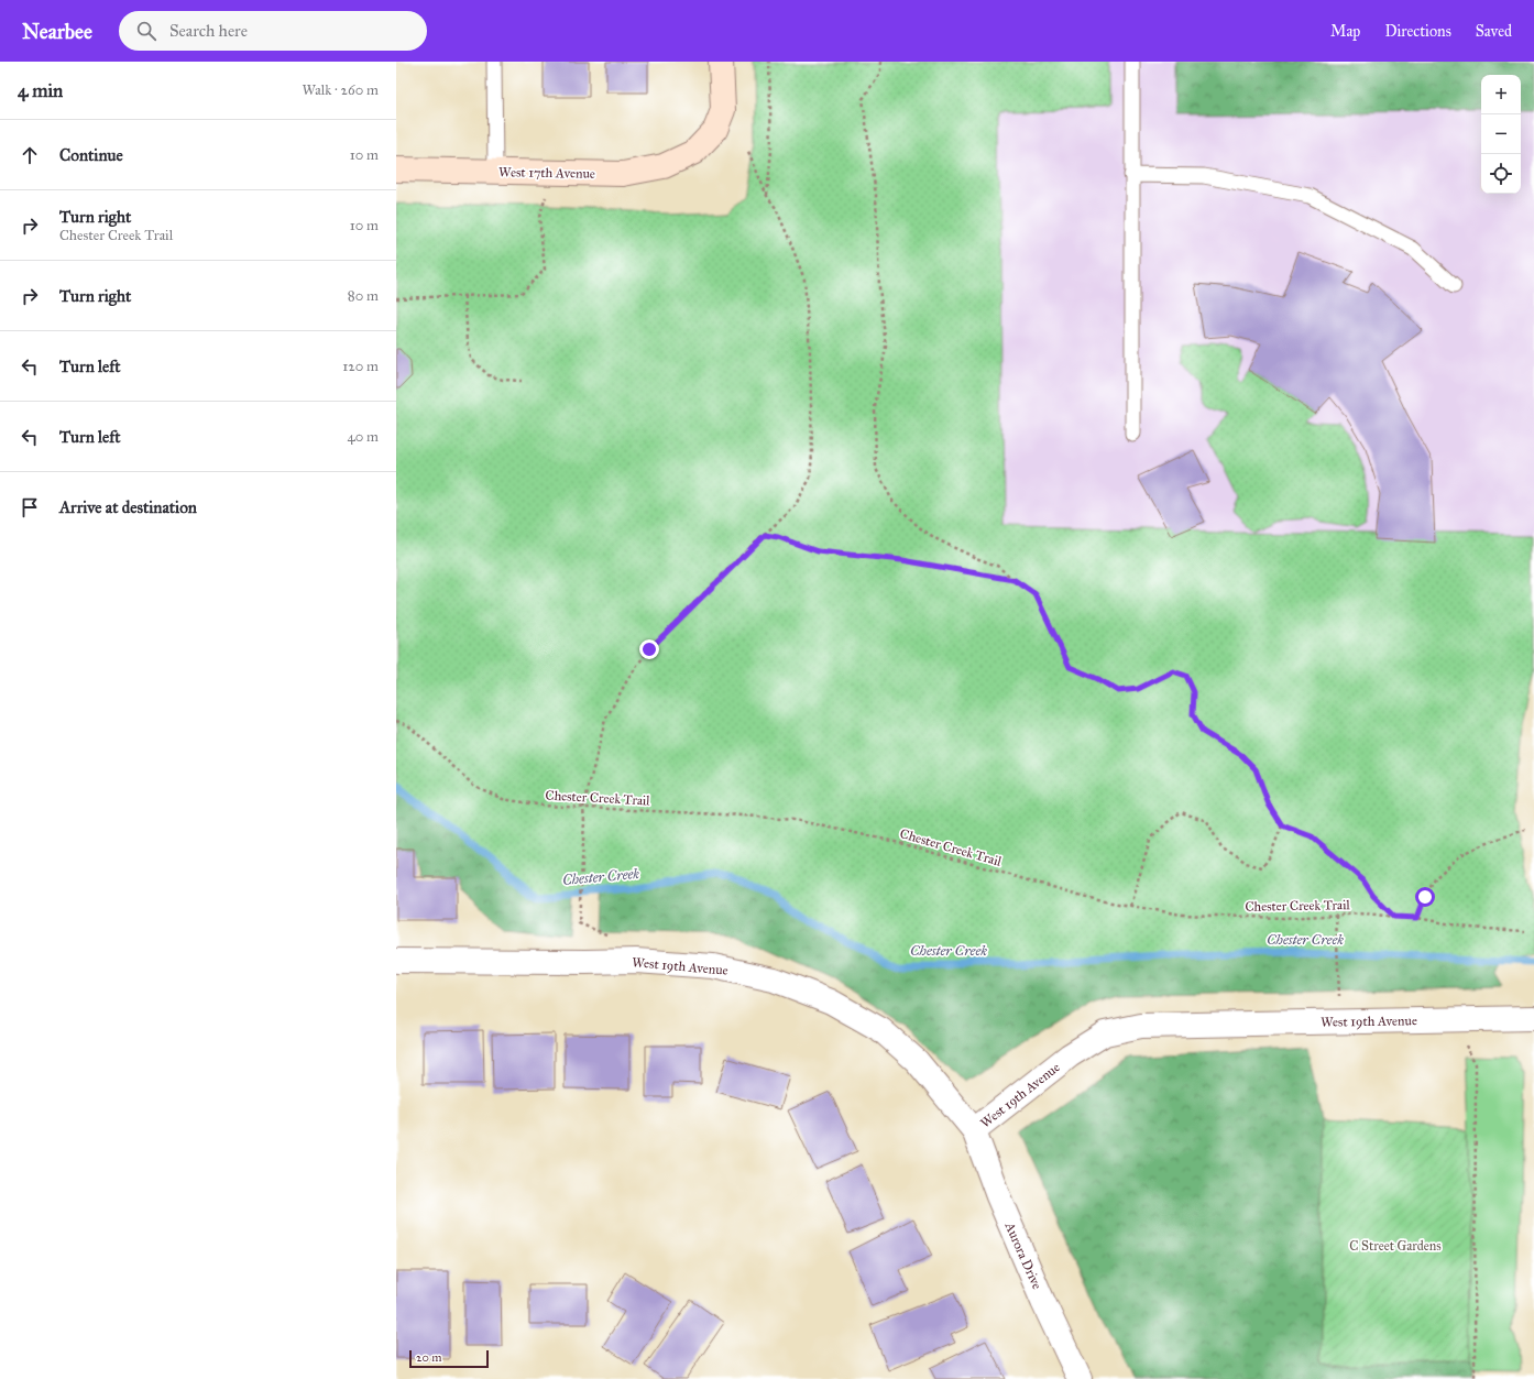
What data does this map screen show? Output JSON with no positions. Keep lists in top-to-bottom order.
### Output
{
  "streets": {
    "main road": ["West 17th Avenue"],
    "street": ["West 19th Avenue", "Aurora Drive"],
    "path": ["Chester Creek Trail"]
  },
  "crossings": [
    ["West 19th Avenue", "Aurora Drive"]
  ],
  "water": ["Chester Creek"],
  "parks": ["C Street Gardens"],
  "scale_bar": "20 m",
  "page": {
    "header": "Nearbee",
    "search": "Search here",
    "nav": ["Map", "Directions", "Saved"],
    "heading": ["4 min", "Walk · 260 m"],
    "map_buttons": ["+", "−"],
    "list": [
      ["Continue", "10 m"],
      ["Turn right", "Chester Creek Trail", "10 m"],
      ["Turn right", "80 m"],
      ["Turn left", "120 m"],
      ["Turn left", "40 m"],
      "Arrive at destination"
    ],
    "scale": "20 m"
  }
}
